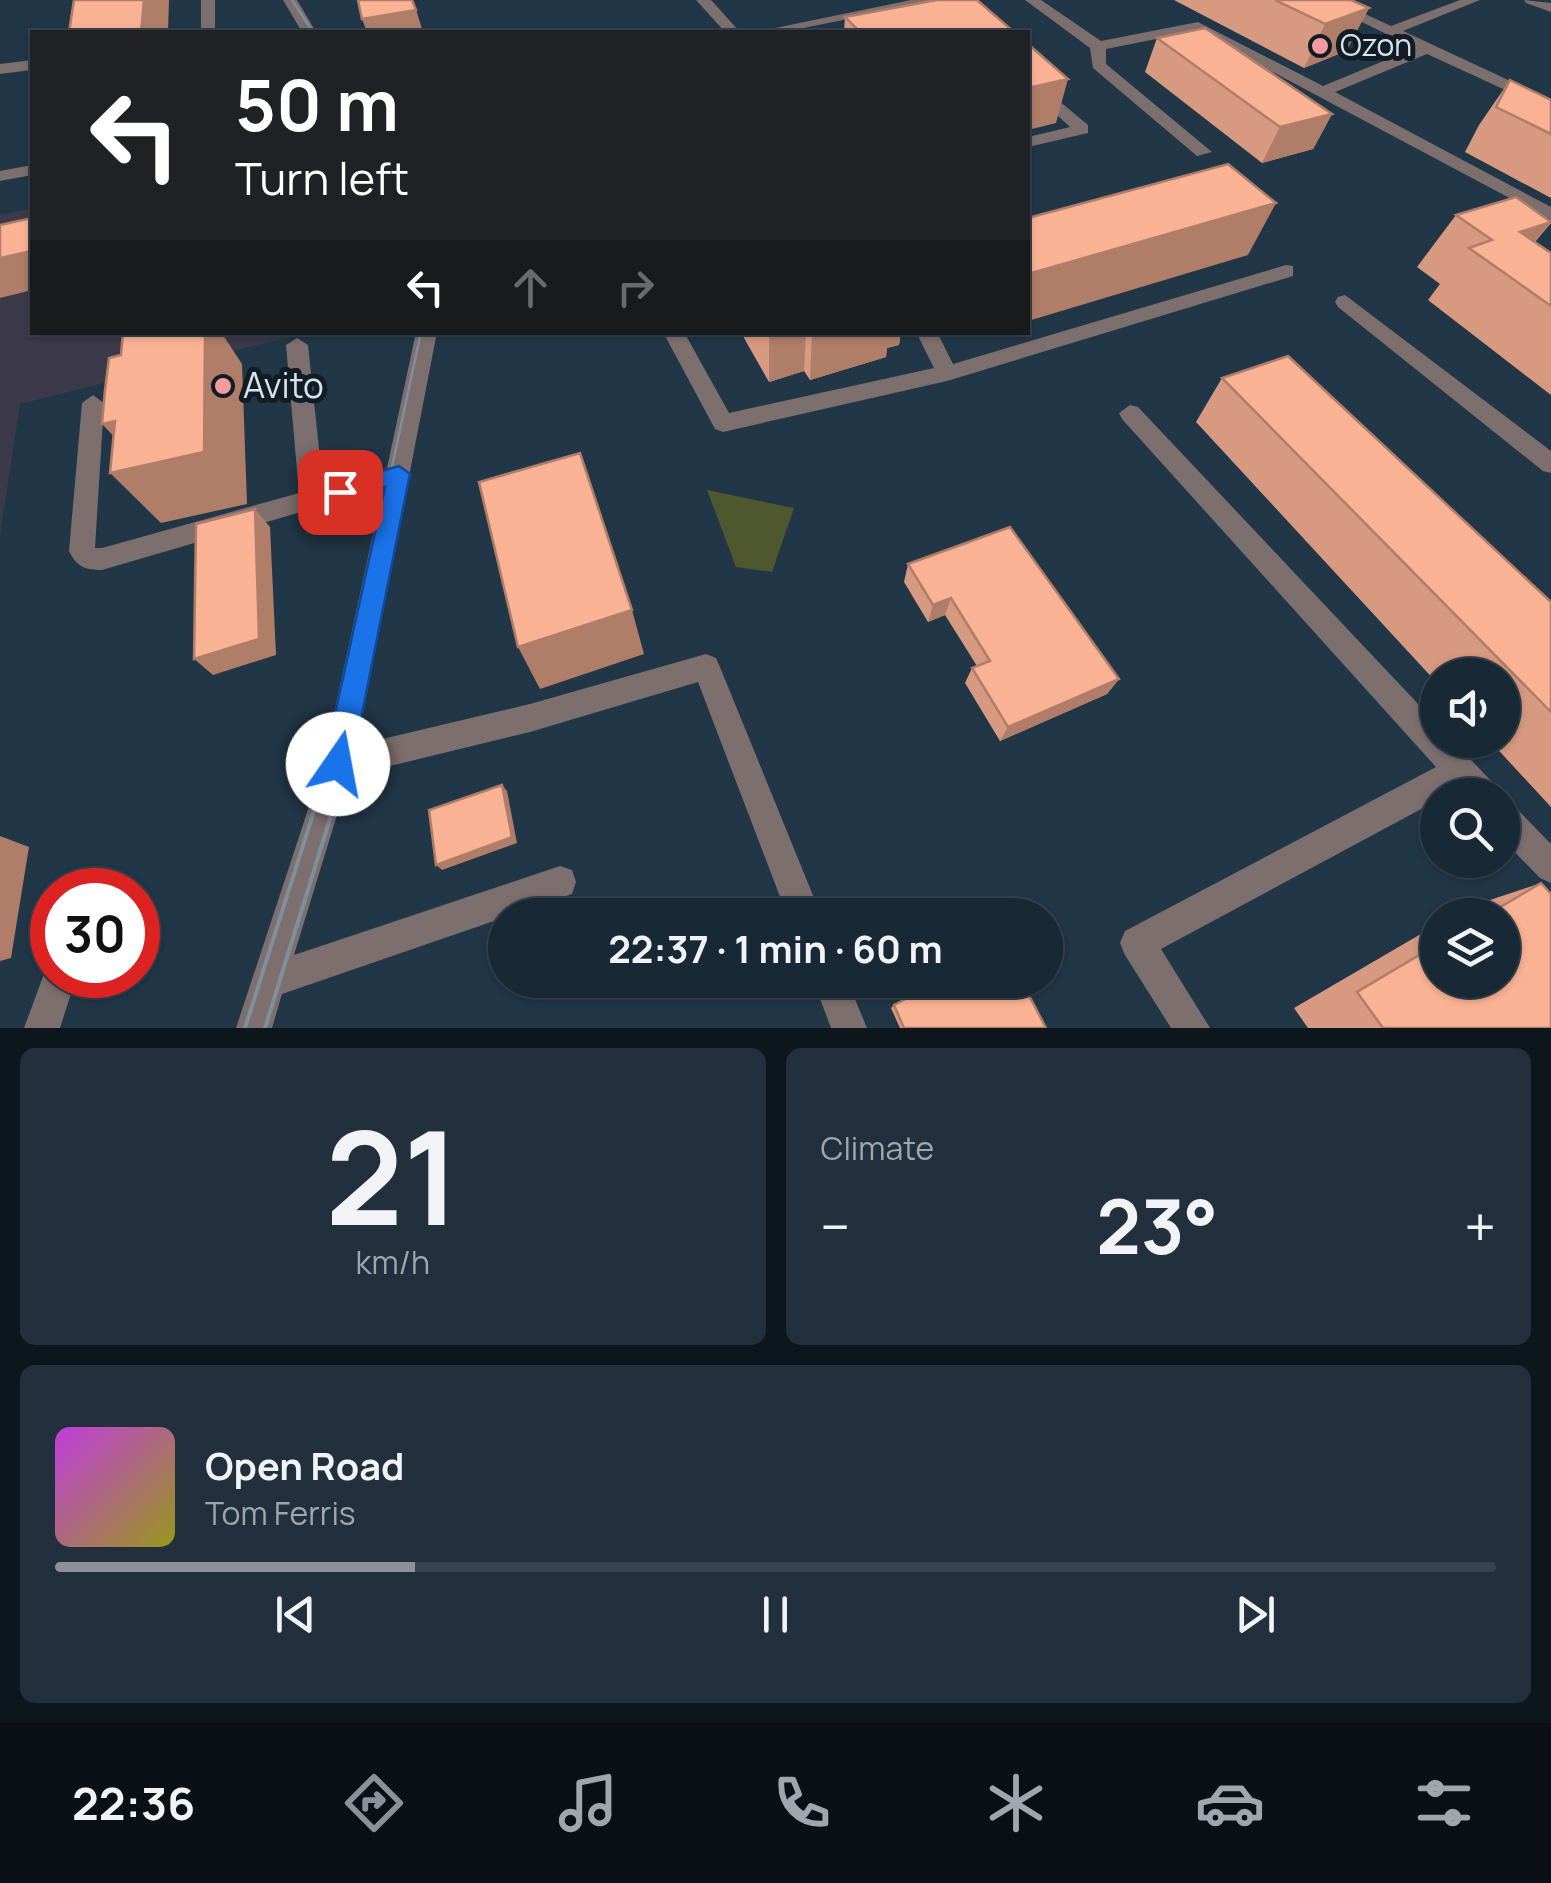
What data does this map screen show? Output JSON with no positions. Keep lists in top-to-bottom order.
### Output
{
  "places": ["Ozon", "Avito"],
  "page": {
    "turn": ["50 m", "Turn left"],
    "limit": "30",
    "trip": "22:37 · 1 min · 60 m",
    "tile": [
      ["21", "km/h"],
      "Climate"
    ],
    "heat": ["−", "23°", "+"],
    "song": ["Open Road", "Tom Ferris"],
    "tabs": "22:36"
  }
}
